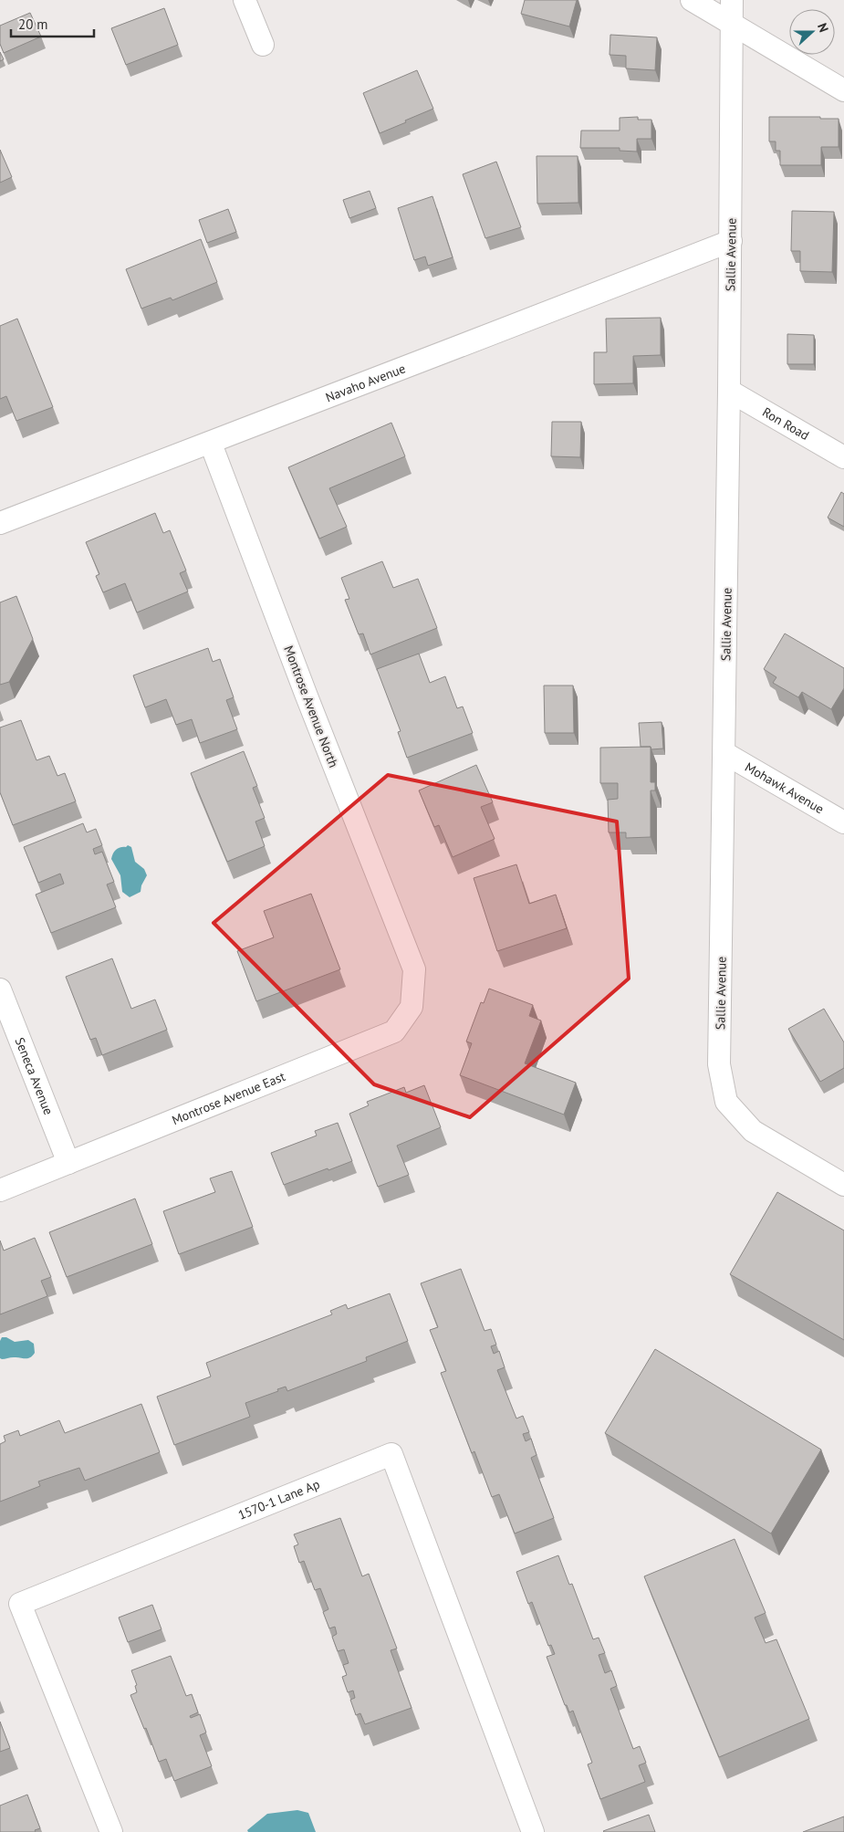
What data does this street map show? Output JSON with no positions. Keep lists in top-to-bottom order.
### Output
{
  "streets": {
    "street": [
      "Sallie Avenue",
      "Navaho Avenue",
      "Ron Road",
      "Montrose Avenue North",
      "Mohawk Avenue",
      "Seneca Avenue",
      "Montrose Avenue East",
      "1570-1 Lane Ap"
    ]
  },
  "crossings": [
    ["Sallie Avenue", "Navaho Avenue"],
    ["Sallie Avenue", "Ron Road"],
    ["Sallie Avenue", "Mohawk Avenue"],
    ["Navaho Avenue", "Montrose Avenue North"],
    ["Montrose Avenue North", "Montrose Avenue East"],
    ["Seneca Avenue", "Montrose Avenue East"]
  ],
  "scale_bar": "20 m",
  "north": "right"
}
